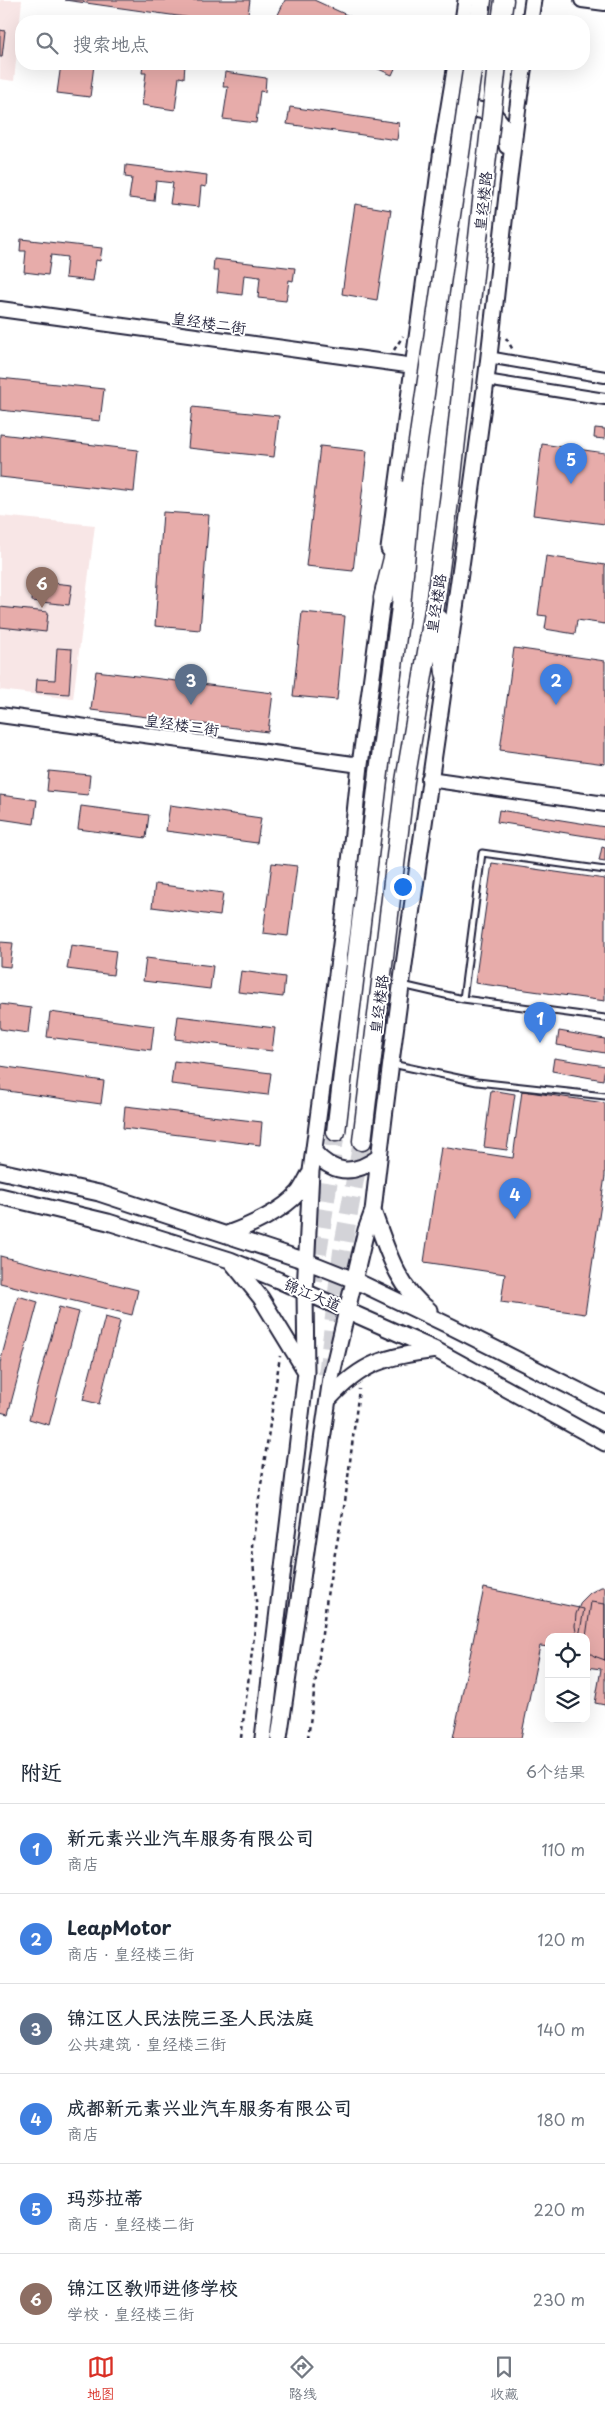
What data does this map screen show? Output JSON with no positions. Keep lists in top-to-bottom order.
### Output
{
  "streets": {
    "highway": ["皇经楼路"],
    "main road": ["锦江大道"],
    "street": ["皇经楼二街", "皇经楼三街"]
  },
  "page": {
    "search": "搜索地点",
    "pins": [
      "5",
      "6",
      "2",
      "3",
      "1",
      "4"
    ],
    "heading": ["附近", "6个结果"],
    "list": [
      {
        "mark": "1",
        "name": "新元素兴业汽车服务有限公司",
        "note": "商店",
        "value": "110 m"
      },
      {
        "mark": "2",
        "name": "LeapMotor",
        "note": "商店 · 皇经楼三街",
        "value": "120 m"
      },
      {
        "mark": "3",
        "name": "锦江区人民法院三圣人民法庭",
        "note": "公共建筑 · 皇经楼三街",
        "value": "140 m"
      },
      {
        "mark": "4",
        "name": "成都新元素兴业汽车服务有限公司",
        "note": "商店",
        "value": "180 m"
      },
      {
        "mark": "5",
        "name": "玛莎拉蒂",
        "note": "商店 · 皇经楼二街",
        "value": "220 m"
      },
      {
        "mark": "6",
        "name": "锦江区教师进修学校",
        "note": "学校 · 皇经楼三街",
        "value": "230 m"
      }
    ],
    "nav": ["地图", "路线", "收藏"]
  }
}
